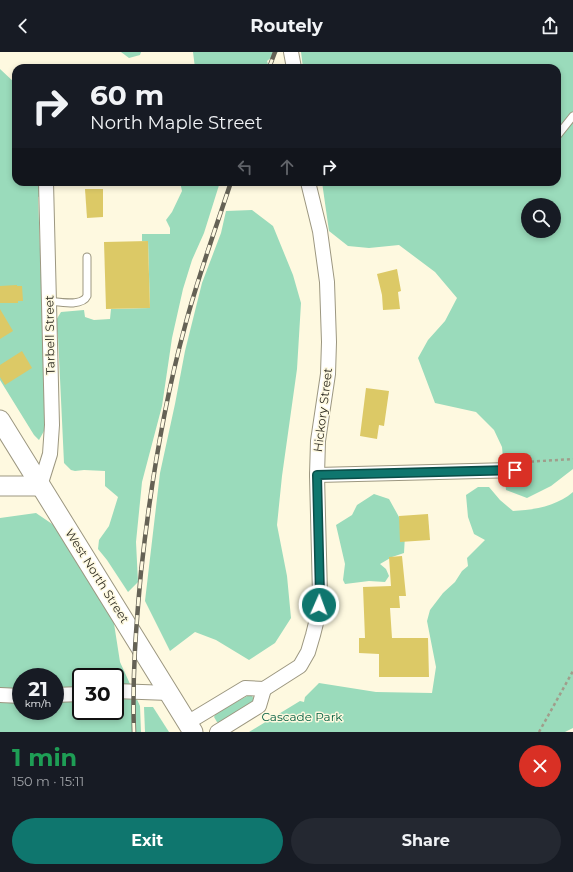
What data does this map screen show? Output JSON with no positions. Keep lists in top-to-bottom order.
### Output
{
  "streets": {
    "street": ["Tarbell Street", "Hickory Street", "West North Street"]
  },
  "crossings": [
    ["Tarbell Street", "West North Street"]
  ],
  "parks": ["Cascade Park"],
  "page": {
    "header": "Routely",
    "turn": ["60 m", "North Maple Street"],
    "speed": "21 km/h",
    "limit": "30",
    "heading": ["1 min", "150 m · 15:11"],
    "buttons": ["Exit", "Share"]
  }
}
